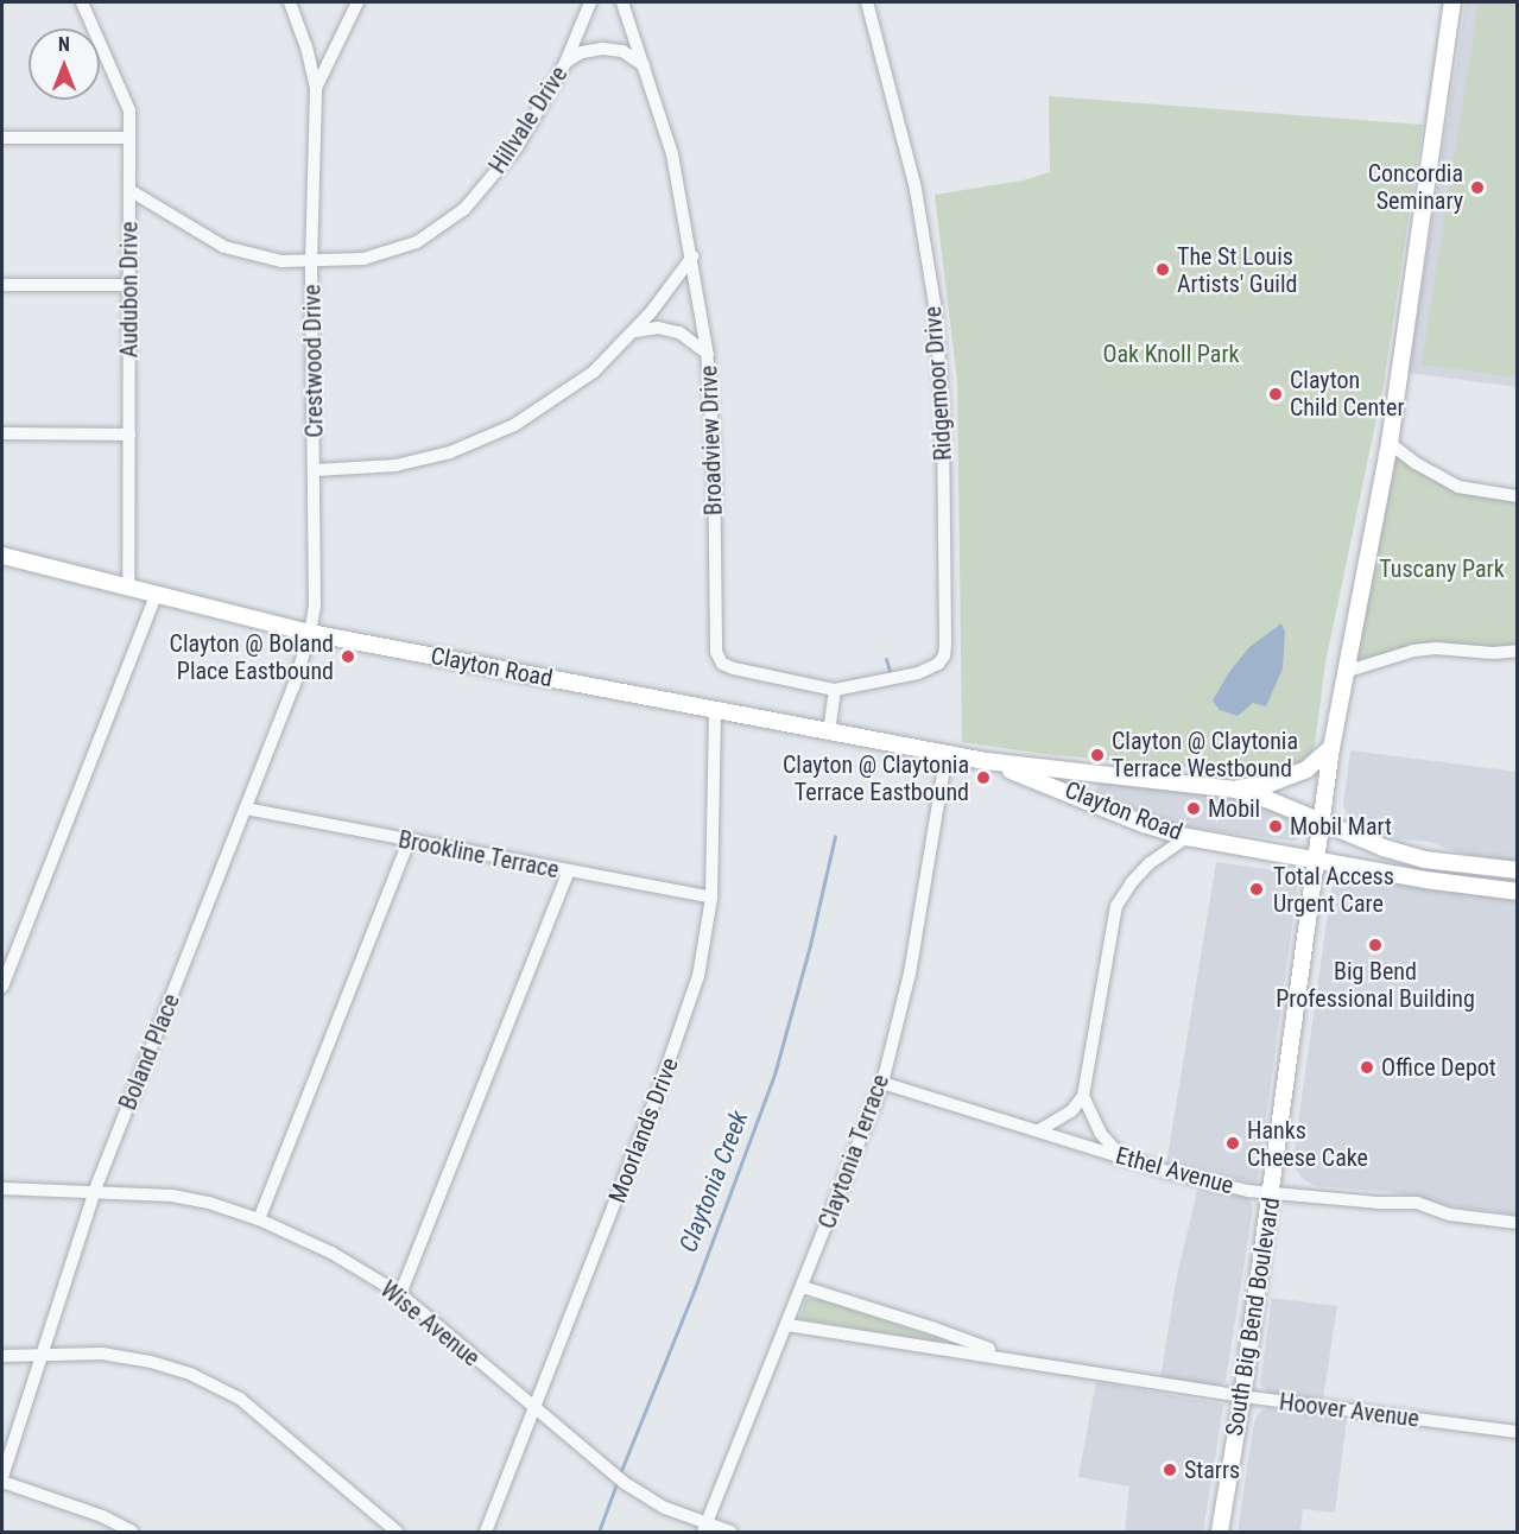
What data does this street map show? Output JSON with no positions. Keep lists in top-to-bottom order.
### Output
{
  "streets": {
    "main road": ["Clayton Road", "South Big Bend Boulevard"],
    "street": [
      "Hillvale Drive",
      "Audubon Drive",
      "Crestwood Drive",
      "Ridgemoor Drive",
      "Broadview Drive",
      "Brookline Terrace",
      "Boland Place",
      "Moorlands Drive",
      "Claytonia Terrace",
      "Ethel Avenue",
      "Wise Avenue",
      "Hoover Avenue"
    ]
  },
  "crossings": [
    ["Hillvale Drive", "Audubon Drive"],
    ["Hillvale Drive", "Crestwood Drive"],
    ["Audubon Drive", "Clayton Road"],
    ["Crestwood Drive", "Clayton Road"],
    ["Crestwood Drive", "Boland Place"],
    ["Ridgemoor Drive", "Broadview Drive"],
    ["Clayton Road", "Boland Place"],
    ["Clayton Road", "Moorlands Drive"],
    ["Clayton Road", "Claytonia Terrace"],
    ["Clayton Road", "South Big Bend Boulevard"],
    ["Brookline Terrace", "Boland Place"],
    ["Brookline Terrace", "Moorlands Drive"],
    ["Boland Place", "Wise Avenue"],
    ["Moorlands Drive", "Wise Avenue"],
    ["Claytonia Terrace", "Ethel Avenue"],
    ["Claytonia Terrace", "Wise Avenue"],
    ["Claytonia Terrace", "Hoover Avenue"],
    ["Ethel Avenue", "South Big Bend Boulevard"],
    ["South Big Bend Boulevard", "Hoover Avenue"]
  ],
  "water": ["Claytonia Creek"],
  "parks": ["Oak Knoll Park", "Tuscany Park"],
  "places": [
    "Concordia Seminary",
    "The St Louis Artists' Guild",
    "Clayton Child Center",
    "Clayton @ Boland Place Eastbound",
    "Clayton @ Claytonia Terrace Westbound",
    "Clayton @ Claytonia Terrace Eastbound",
    "Mobil",
    "Mobil Mart",
    "Total Access Urgent Care",
    "Big Bend Professional Building",
    "Office Depot",
    "Hanks Cheese Cake",
    "Starrs"
  ],
  "north": "top"
}
